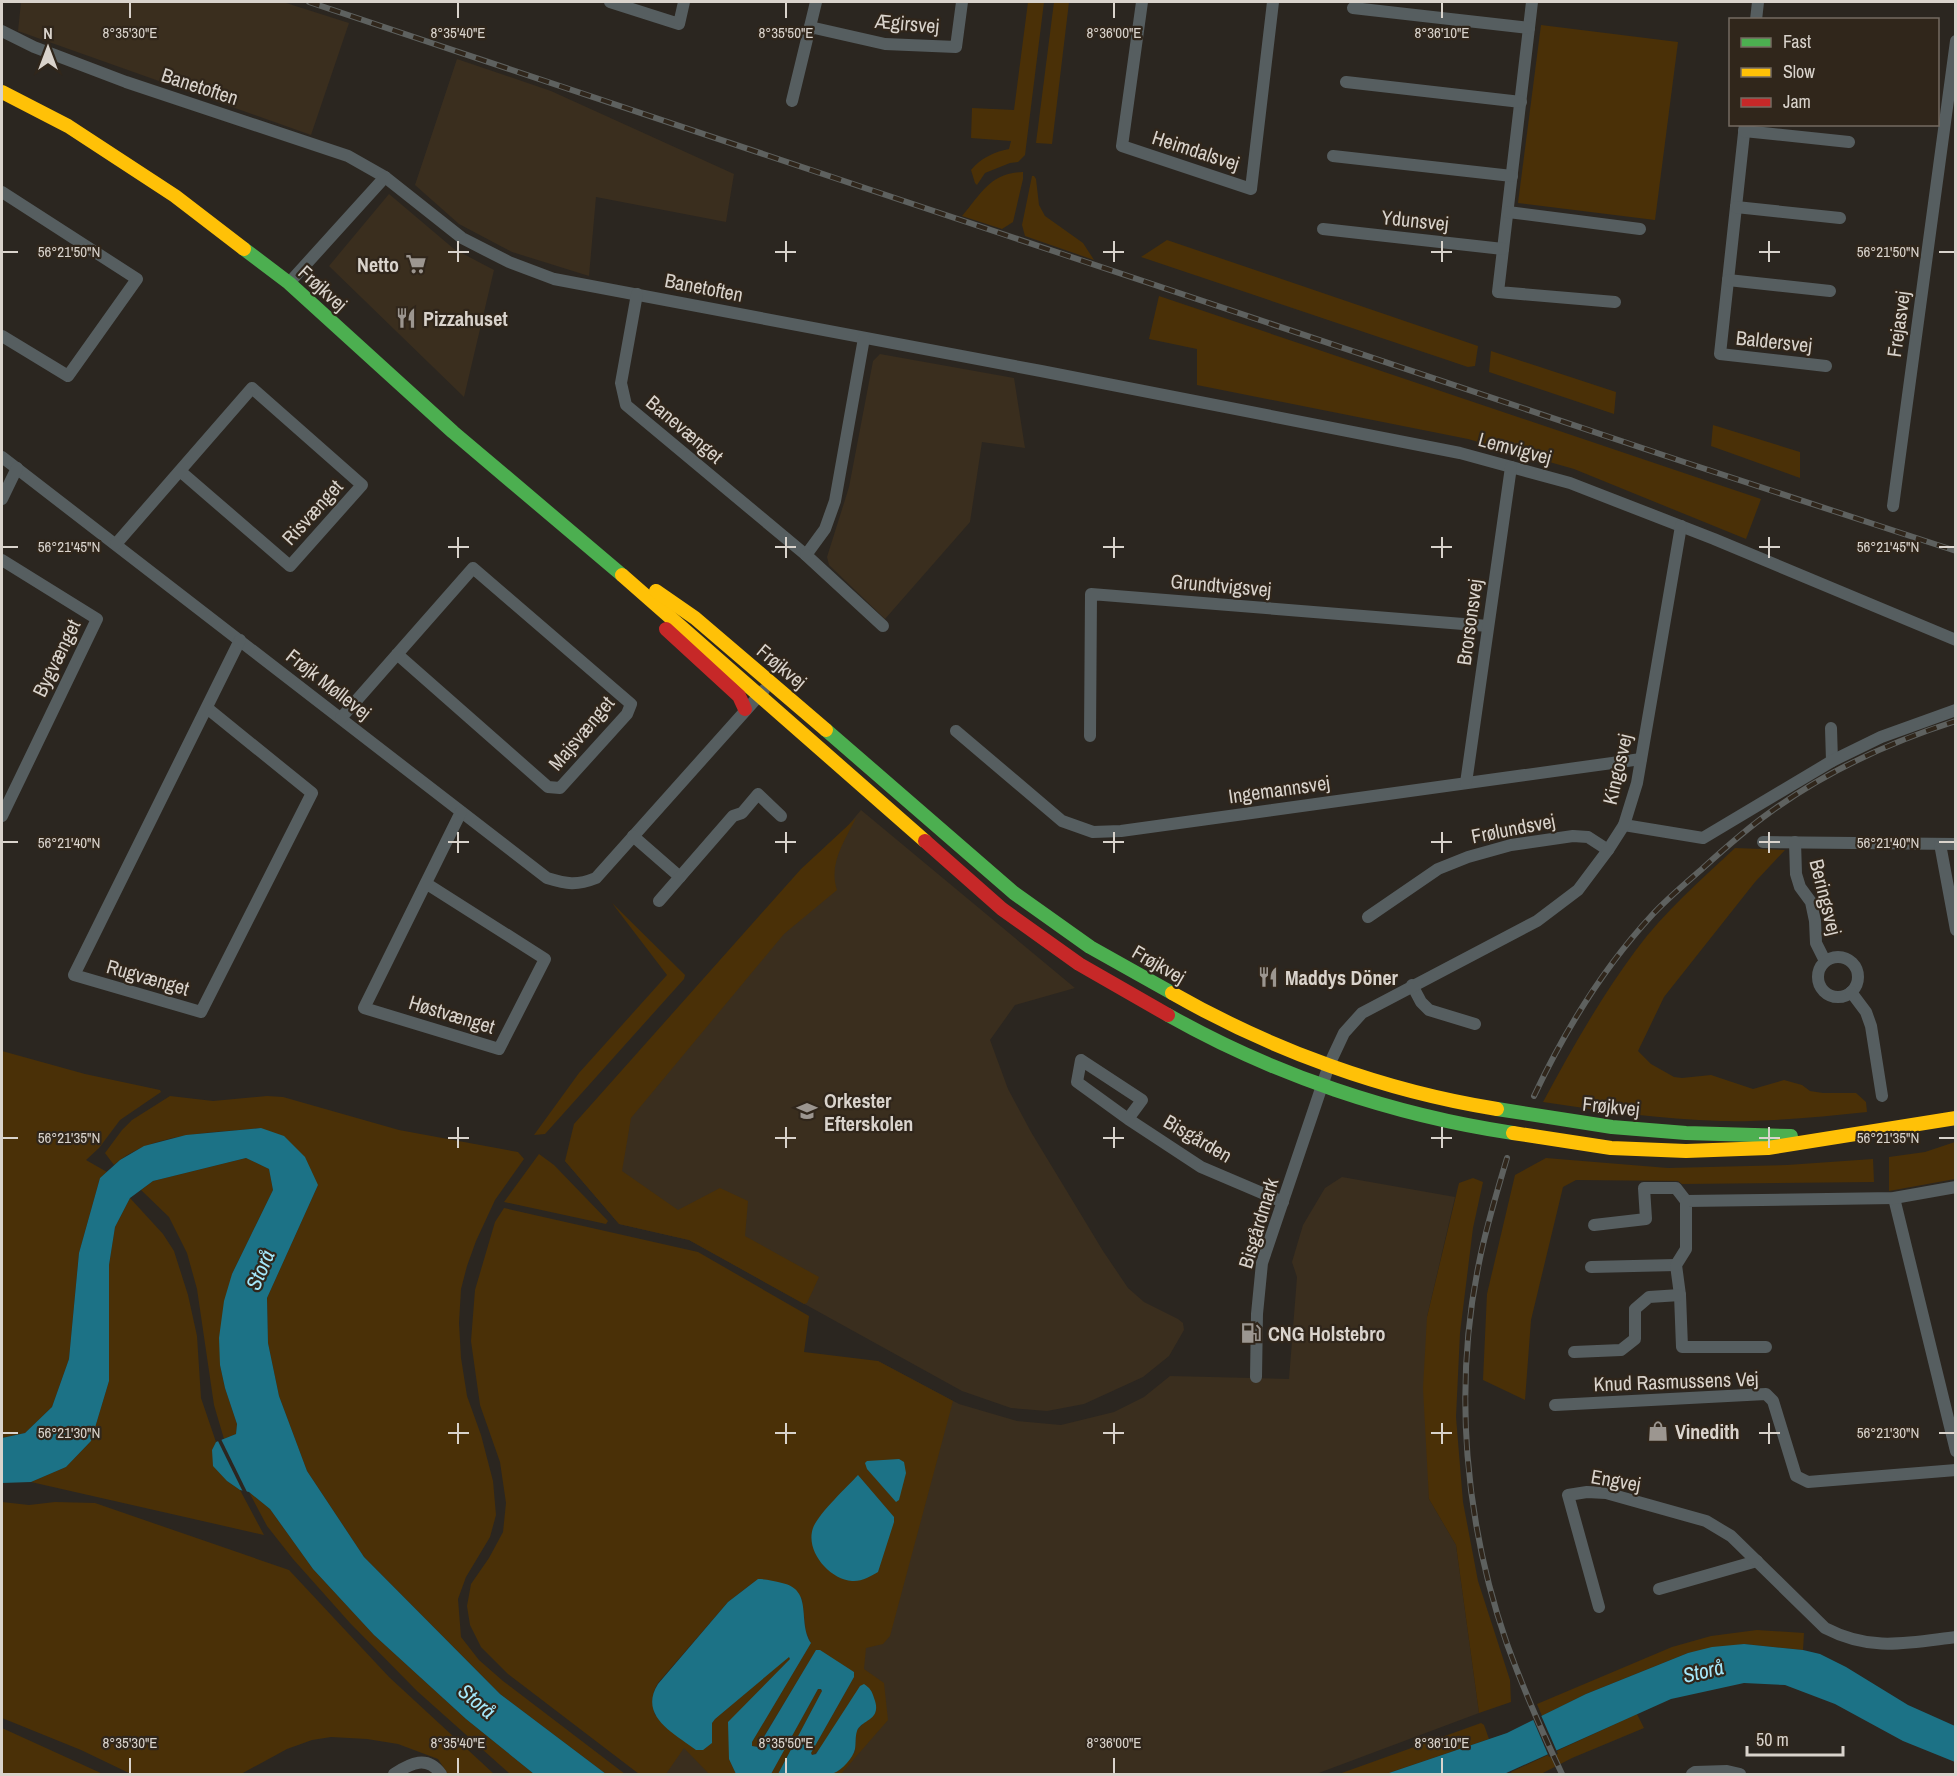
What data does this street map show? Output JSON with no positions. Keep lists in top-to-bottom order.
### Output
{
  "streets": {
    "street": [
      "Ægirsvej",
      "Banetoften",
      "Heimdalsvej",
      "Ydunsvej",
      "Frøjkvej",
      "Frejasvej",
      "Baldersvej",
      "Banevænget",
      "Lemvigvej",
      "Risvænget",
      "Grundtvigsvej",
      "Brorsonsvej",
      "Bygvænget",
      "Frøjk Møllevej",
      "Majsvænget",
      "Kingosvej",
      "Ingemannsvej",
      "Frølundsvej",
      "Beringsvej",
      "Rugvænget",
      "Høstvænget",
      "Bisgården",
      "Bisgårdmark",
      "Knud Rasmussens Vej",
      "Engvej"
    ]
  },
  "crossings": [
    ["Banetoften", "Banevænget"],
    ["Banetoften", "Lemvigvej"],
    ["Frøjkvej", "Frøjk Møllevej"],
    ["Frøjkvej", "Kingosvej"],
    ["Frøjkvej", "Bisgårdmark"],
    ["Lemvigvej", "Brorsonsvej"],
    ["Lemvigvej", "Kingosvej"],
    ["Risvænget", "Frøjk Møllevej"],
    ["Grundtvigsvej", "Brorsonsvej"],
    ["Brorsonsvej", "Ingemannsvej"],
    ["Frøjk Møllevej", "Majsvænget"],
    ["Frøjk Møllevej", "Rugvænget"],
    ["Frøjk Møllevej", "Høstvænget"],
    ["Kingosvej", "Ingemannsvej"],
    ["Kingosvej", "Frølundsvej"],
    ["Kingosvej", "Bisgårdmark"],
    ["Bisgården", "Bisgårdmark"]
  ],
  "water": ["Storå"],
  "places": {
    "supermarket": ["Netto"],
    "restaurant": ["Pizzahuset", "Maddys Döner"],
    "school or university": ["Orkester Efterskolen"],
    "fuel station": ["CNG Holstebro"],
    "shop": ["Vinedith"]
  },
  "legend": ["Fast", "Slow", "Jam"],
  "scale_bar": "50 m",
  "north": "top",
  "coordinates": [
    "8°35'30\"E",
    "8°35'40\"E",
    "8°35'50\"E",
    "8°36'00\"E",
    "8°36'10\"E",
    "56°21'50\"N",
    "56°21'45\"N",
    "56°21'40\"N",
    "56°21'35\"N",
    "56°21'30\"N"
  ]
}
